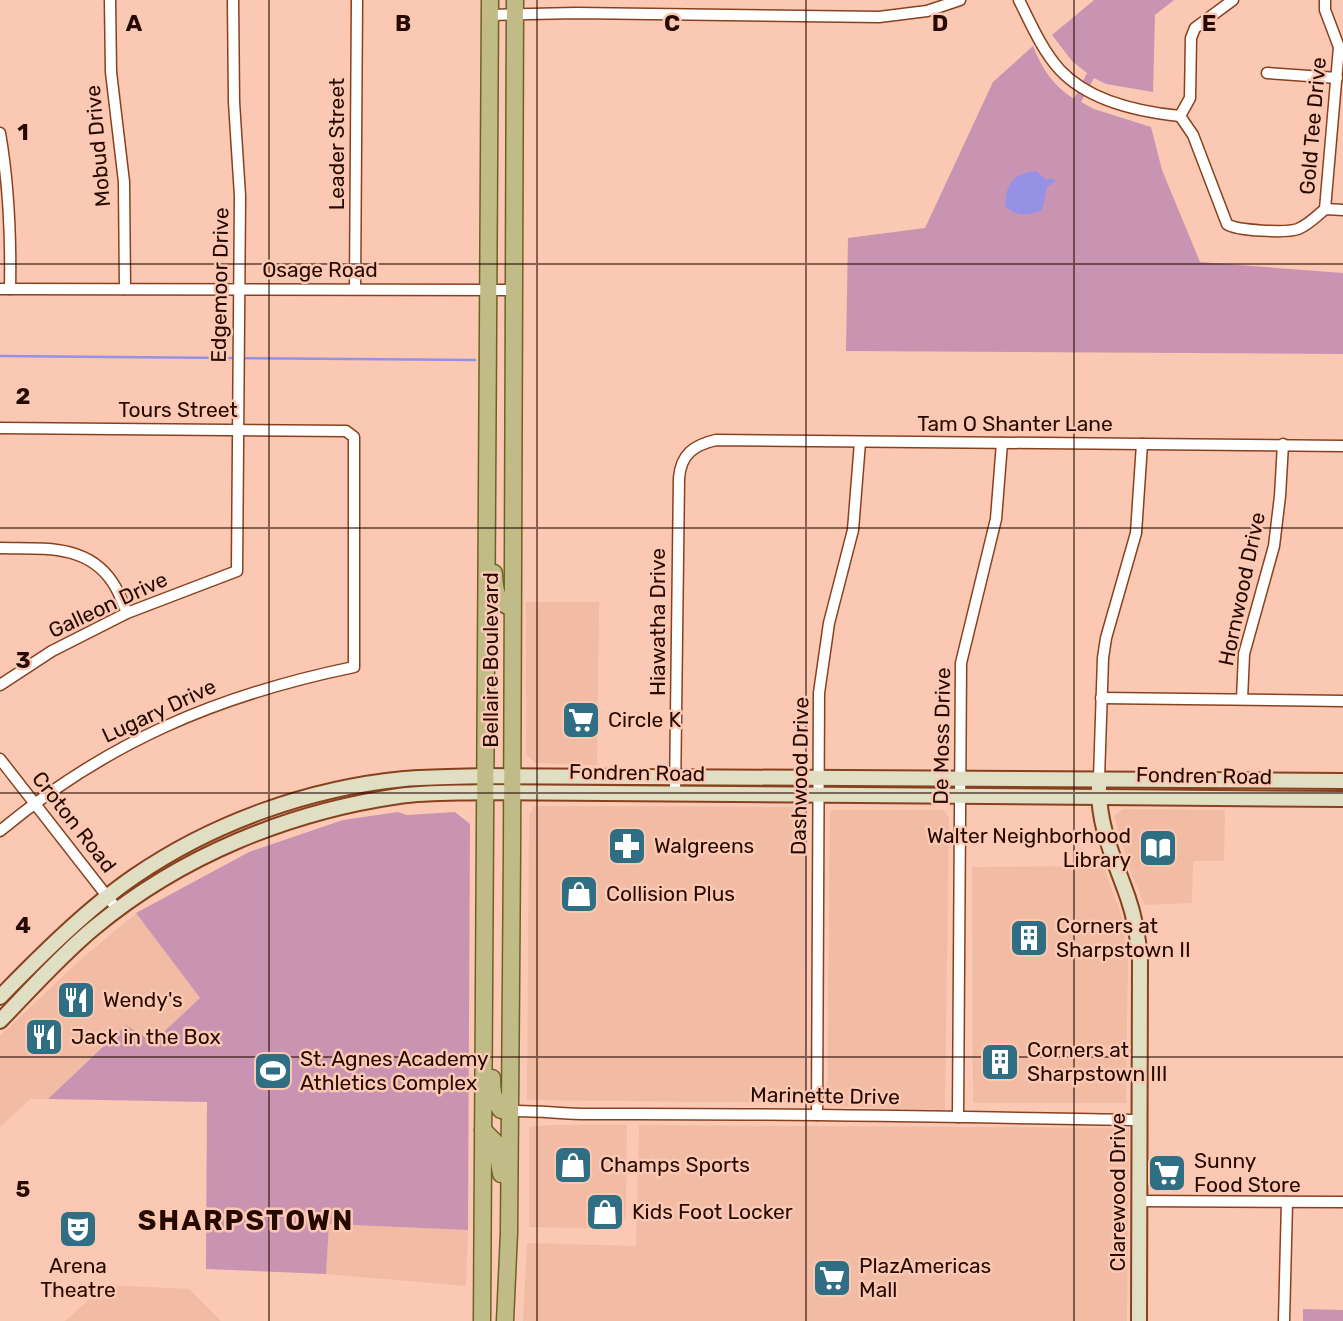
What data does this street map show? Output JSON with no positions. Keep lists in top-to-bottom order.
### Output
{
  "streets": {
    "main road": ["Bellaire Boulevard", "Fondren Road", "Clarewood Drive"],
    "street": [
      "Gold Tee Drive",
      "Leader Street",
      "Mobud Drive",
      "Osage Road",
      "Edgemoor Drive",
      "Tours Street",
      "Tam O Shanter Lane",
      "Hornwood Drive",
      "Galleon Drive",
      "Hiawatha Drive",
      "Lugary Drive",
      "De Moss Drive",
      "Dashwood Drive",
      "Croton Road",
      "Marinette Drive"
    ]
  },
  "crossings": [
    ["Leader Street", "Osage Road"],
    ["Mobud Drive", "Osage Road"],
    ["Osage Road", "Edgemoor Drive"],
    ["Osage Road", "Bellaire Boulevard"],
    ["Edgemoor Drive", "Tours Street"],
    ["Edgemoor Drive", "Galleon Drive"],
    ["Tours Street", "Lugary Drive"],
    ["Tam O Shanter Lane", "Hornwood Drive"],
    ["Tam O Shanter Lane", "Hiawatha Drive"],
    ["Tam O Shanter Lane", "De Moss Drive"],
    ["Tam O Shanter Lane", "Dashwood Drive"],
    ["Tam O Shanter Lane", "Clarewood Drive"],
    ["Hiawatha Drive", "Fondren Road"],
    ["Bellaire Boulevard", "Fondren Road"],
    ["Bellaire Boulevard", "Marinette Drive"],
    ["Lugary Drive", "Croton Road"],
    ["De Moss Drive", "Fondren Road"],
    ["De Moss Drive", "Marinette Drive"],
    ["Fondren Road", "Dashwood Drive"],
    ["Fondren Road", "Croton Road"],
    ["Fondren Road", "Clarewood Drive"],
    ["Dashwood Drive", "Marinette Drive"],
    ["Marinette Drive", "Clarewood Drive"]
  ],
  "districts": ["SHARPSTOWN"],
  "places": {
    "supermarket": ["Circle K", "Sunny Food Store", "PlazAmericas Mall"],
    "pharmacy": ["Walgreens"],
    "library": ["Walter Neighborhood Library"],
    "shop": ["Collision Plus", "Champs Sports", "Kids Foot Locker"],
    "building": ["Corners at Sharpstown II", "Corners at Sharpstown III"],
    "restaurant": ["Wendy's", "Jack in the Box"],
    "sports": ["St. Agnes Academy Athletics Complex"],
    "theatre": ["Arena Theatre"]
  },
  "grid": {
    "columns": [
      "A",
      "B",
      "C",
      "D",
      "E"
    ],
    "rows": [
      "1",
      "2",
      "3",
      "4",
      "5"
    ]
  }
}
